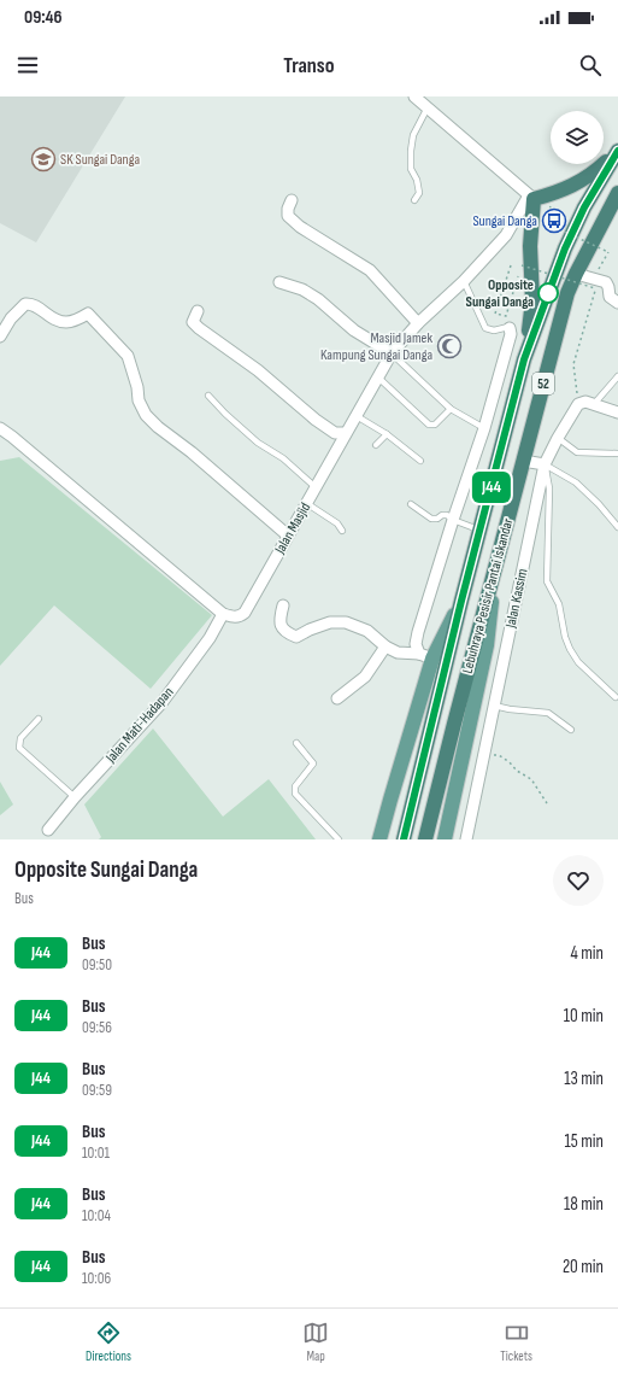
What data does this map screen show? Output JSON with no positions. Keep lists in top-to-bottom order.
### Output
{
  "streets": {
    "highway": ["52", "Lebuhraya Pesisir Pantai Iskandar"],
    "street": ["Jalan Masjid", "Jalan Kassim", "Jalan Mati-Hadapan"]
  },
  "crossings": [
    ["Jalan Masjid", "Jalan Mati-Hadapan"]
  ],
  "places": {
    "school or university": ["SK Sungai Danga"],
    "bus stop": ["Sungai Danga"],
    "other": ["Opposite Sungai Danga"],
    "mosque": ["Masjid Jamek Kampung Sungai Danga"]
  },
  "lines": ["bus line J44"],
  "page": {
    "status": "09:46",
    "header": "Transo",
    "on_map": "J44",
    "heading": ["Opposite Sungai Danga", "Bus"],
    "list": [
      {
        "mark": "J44",
        "name": "Bus",
        "note": "09:50",
        "value": "4 min"
      },
      {
        "mark": "J44",
        "name": "Bus",
        "note": "09:56",
        "value": "10 min"
      },
      {
        "mark": "J44",
        "name": "Bus",
        "note": "09:59",
        "value": "13 min"
      },
      {
        "mark": "J44",
        "name": "Bus",
        "note": "10:01",
        "value": "15 min"
      },
      {
        "mark": "J44",
        "name": "Bus",
        "note": "10:04",
        "value": "18 min"
      },
      {
        "mark": "J44",
        "name": "Bus",
        "note": "10:06",
        "value": "20 min"
      }
    ],
    "tabs": ["Directions", "Map", "Tickets"]
  }
}
